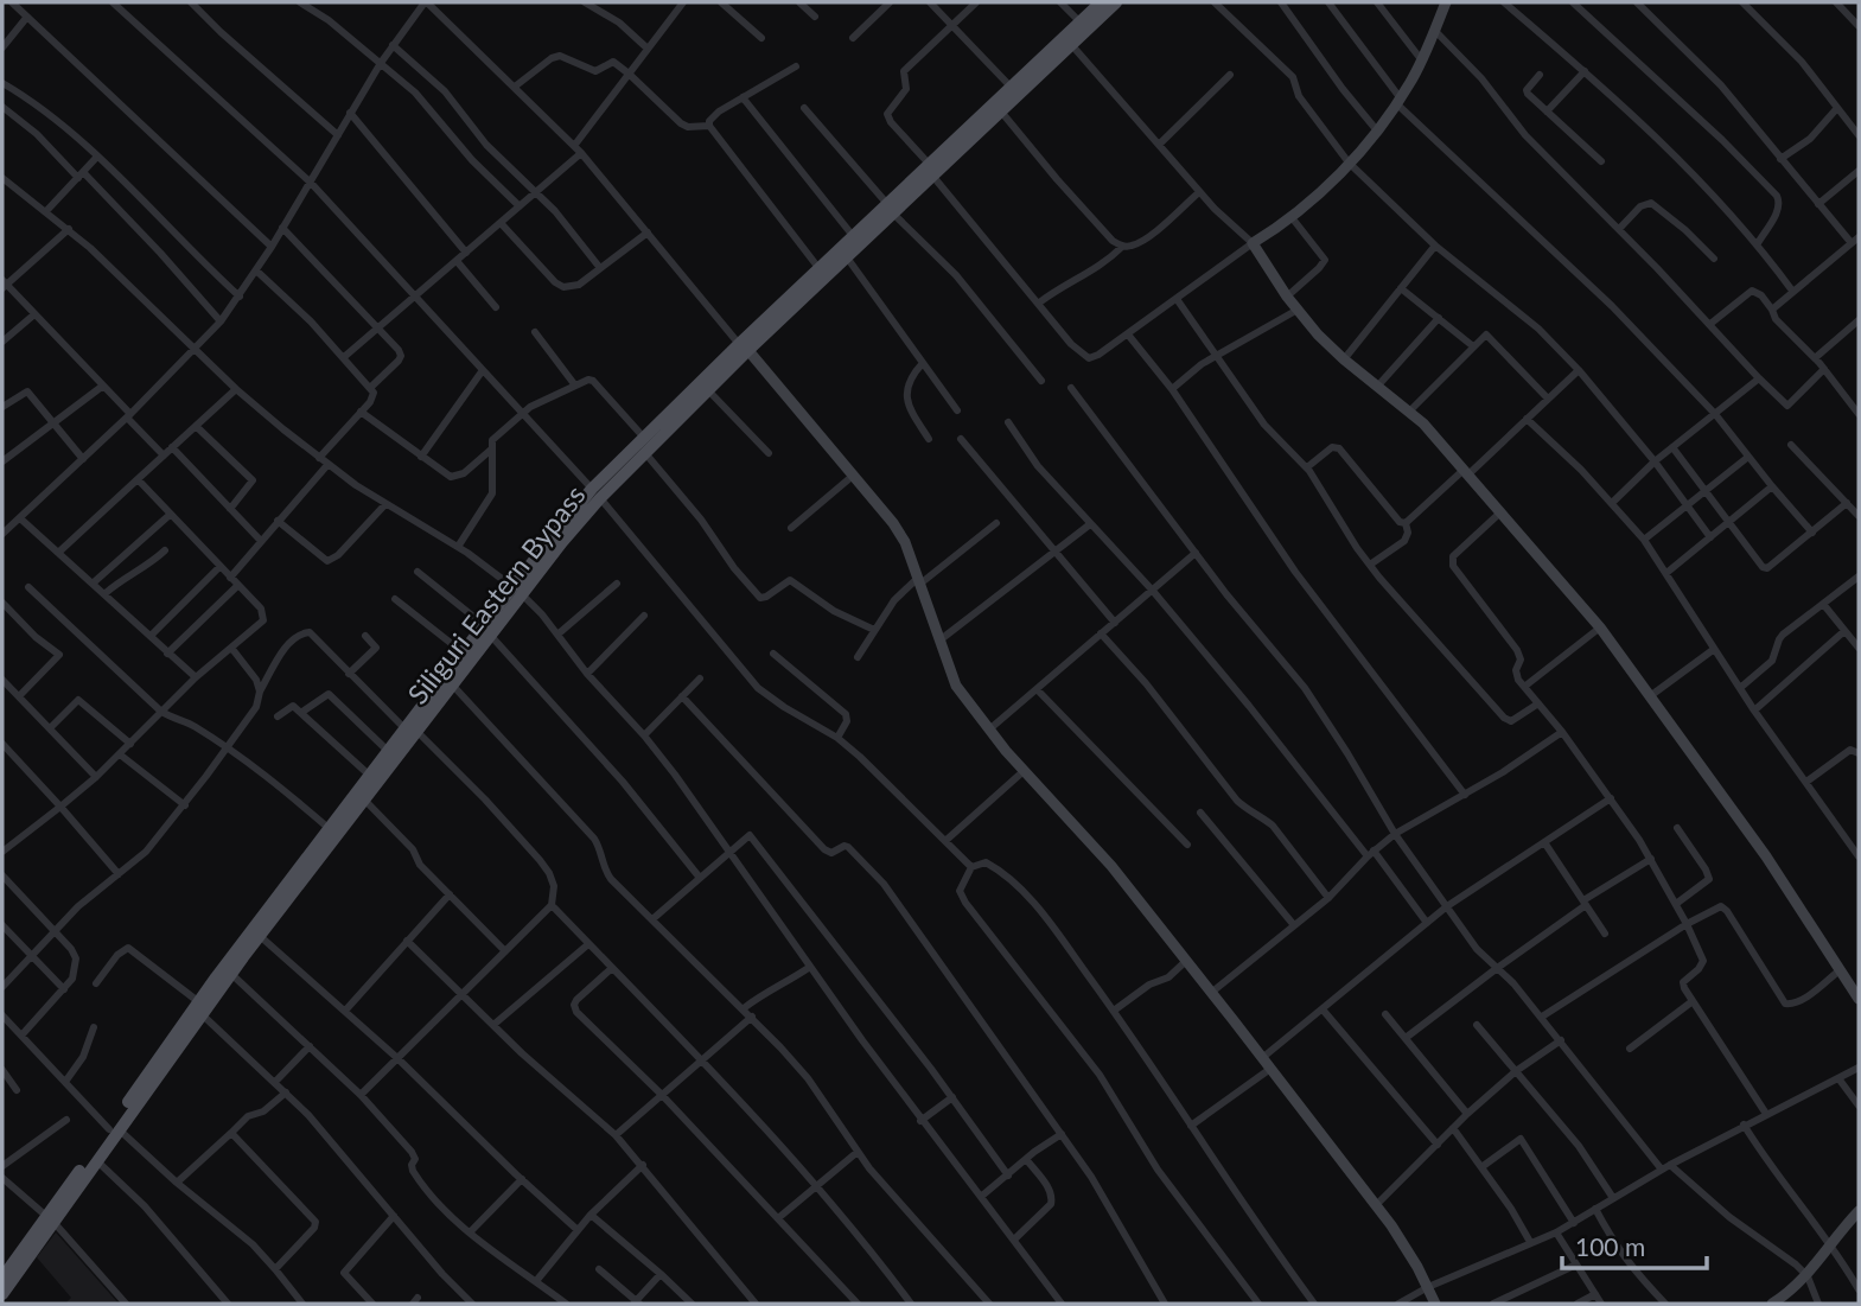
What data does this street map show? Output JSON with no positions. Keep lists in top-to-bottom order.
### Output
{
  "streets": {
    "main road": ["Siliguri Eastern Bypass"]
  },
  "scale_bar": "100 m"
}
